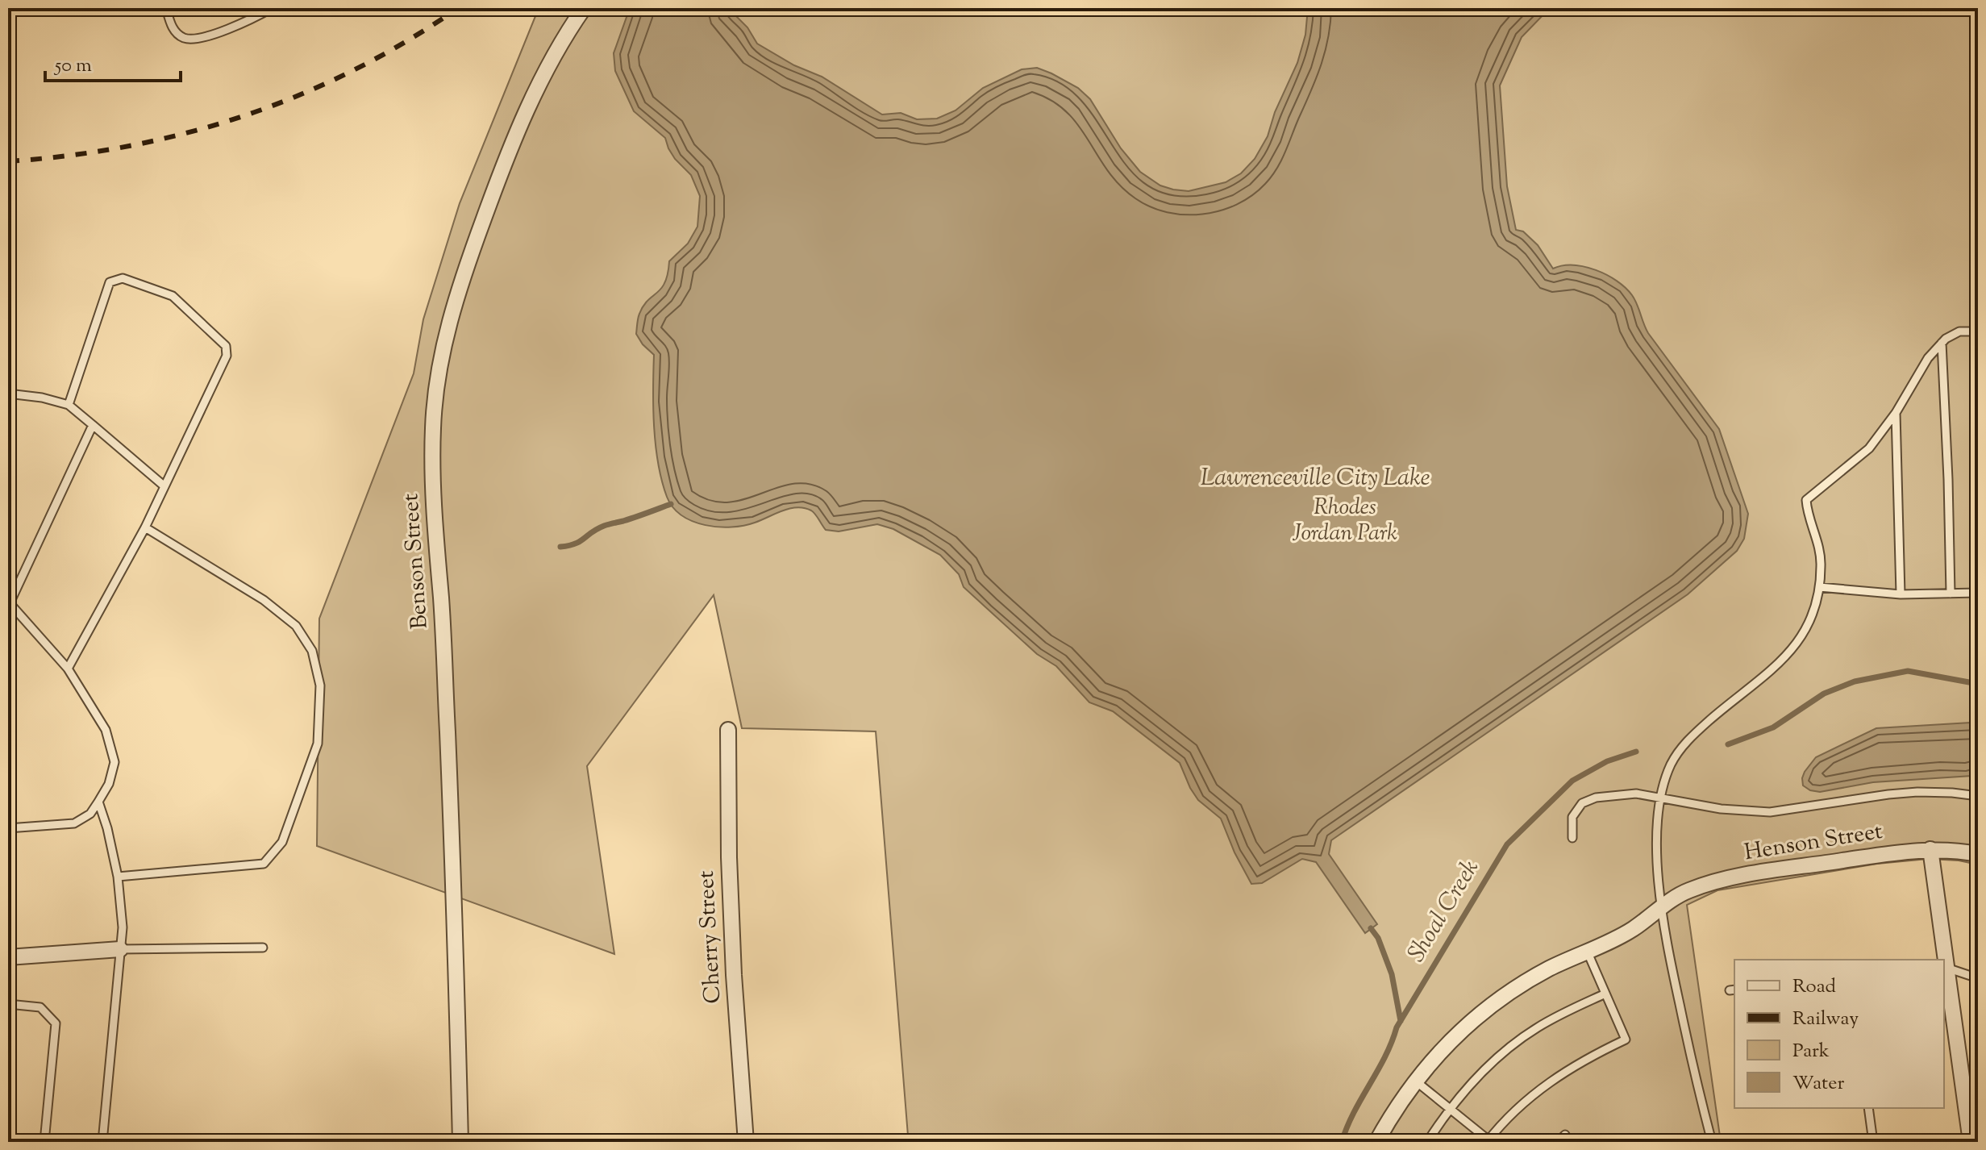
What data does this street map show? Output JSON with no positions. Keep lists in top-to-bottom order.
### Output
{
  "streets": {
    "street": ["Benson Street", "Henson Street", "Cherry Street"]
  },
  "water": ["Lawrenceville City Lake", "Shoal Creek"],
  "parks": ["Rhodes Jordan Park"],
  "legend": [
    "Road",
    "Railway",
    "Park",
    "Water"
  ],
  "scale_bar": "50 m"
}
